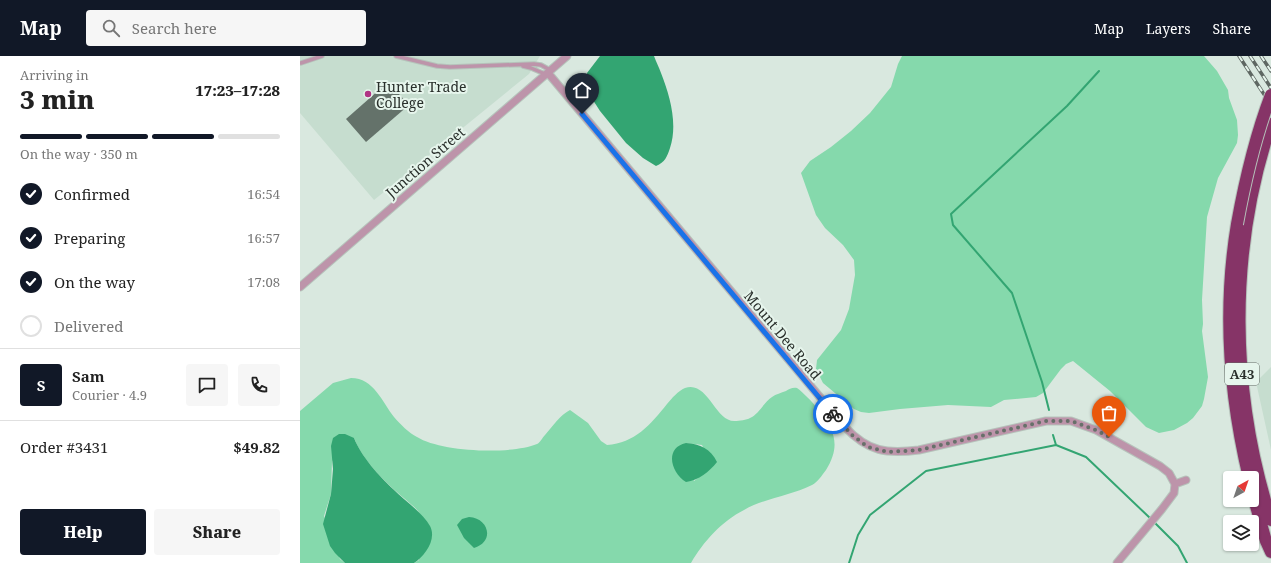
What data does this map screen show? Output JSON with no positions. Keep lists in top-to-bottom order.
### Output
{
  "streets": {
    "highway": ["A43"],
    "street": ["Junction Street", "Mount Dee Road"]
  },
  "crossings": [
    ["Junction Street", "Mount Dee Road"]
  ],
  "places": ["Hunter Trade College"],
  "north": "top right",
  "page": {
    "header": "Map",
    "search": "Search here",
    "nav": ["Map", "Layers", "Share"],
    "heading": ["3 min", "Arriving in", "17:23–17:28"],
    "panel": [
      "Sam",
      "Courier · 4.9",
      "Order #3431",
      "$49.82"
    ],
    "bar": "On the way · 350 m",
    "list": [
      ["Confirmed", "16:54"],
      ["Preparing", "16:57"],
      ["On the way", "17:08"],
      "Delivered"
    ],
    "round": "S",
    "buttons": ["Help", "Share"]
  }
}
